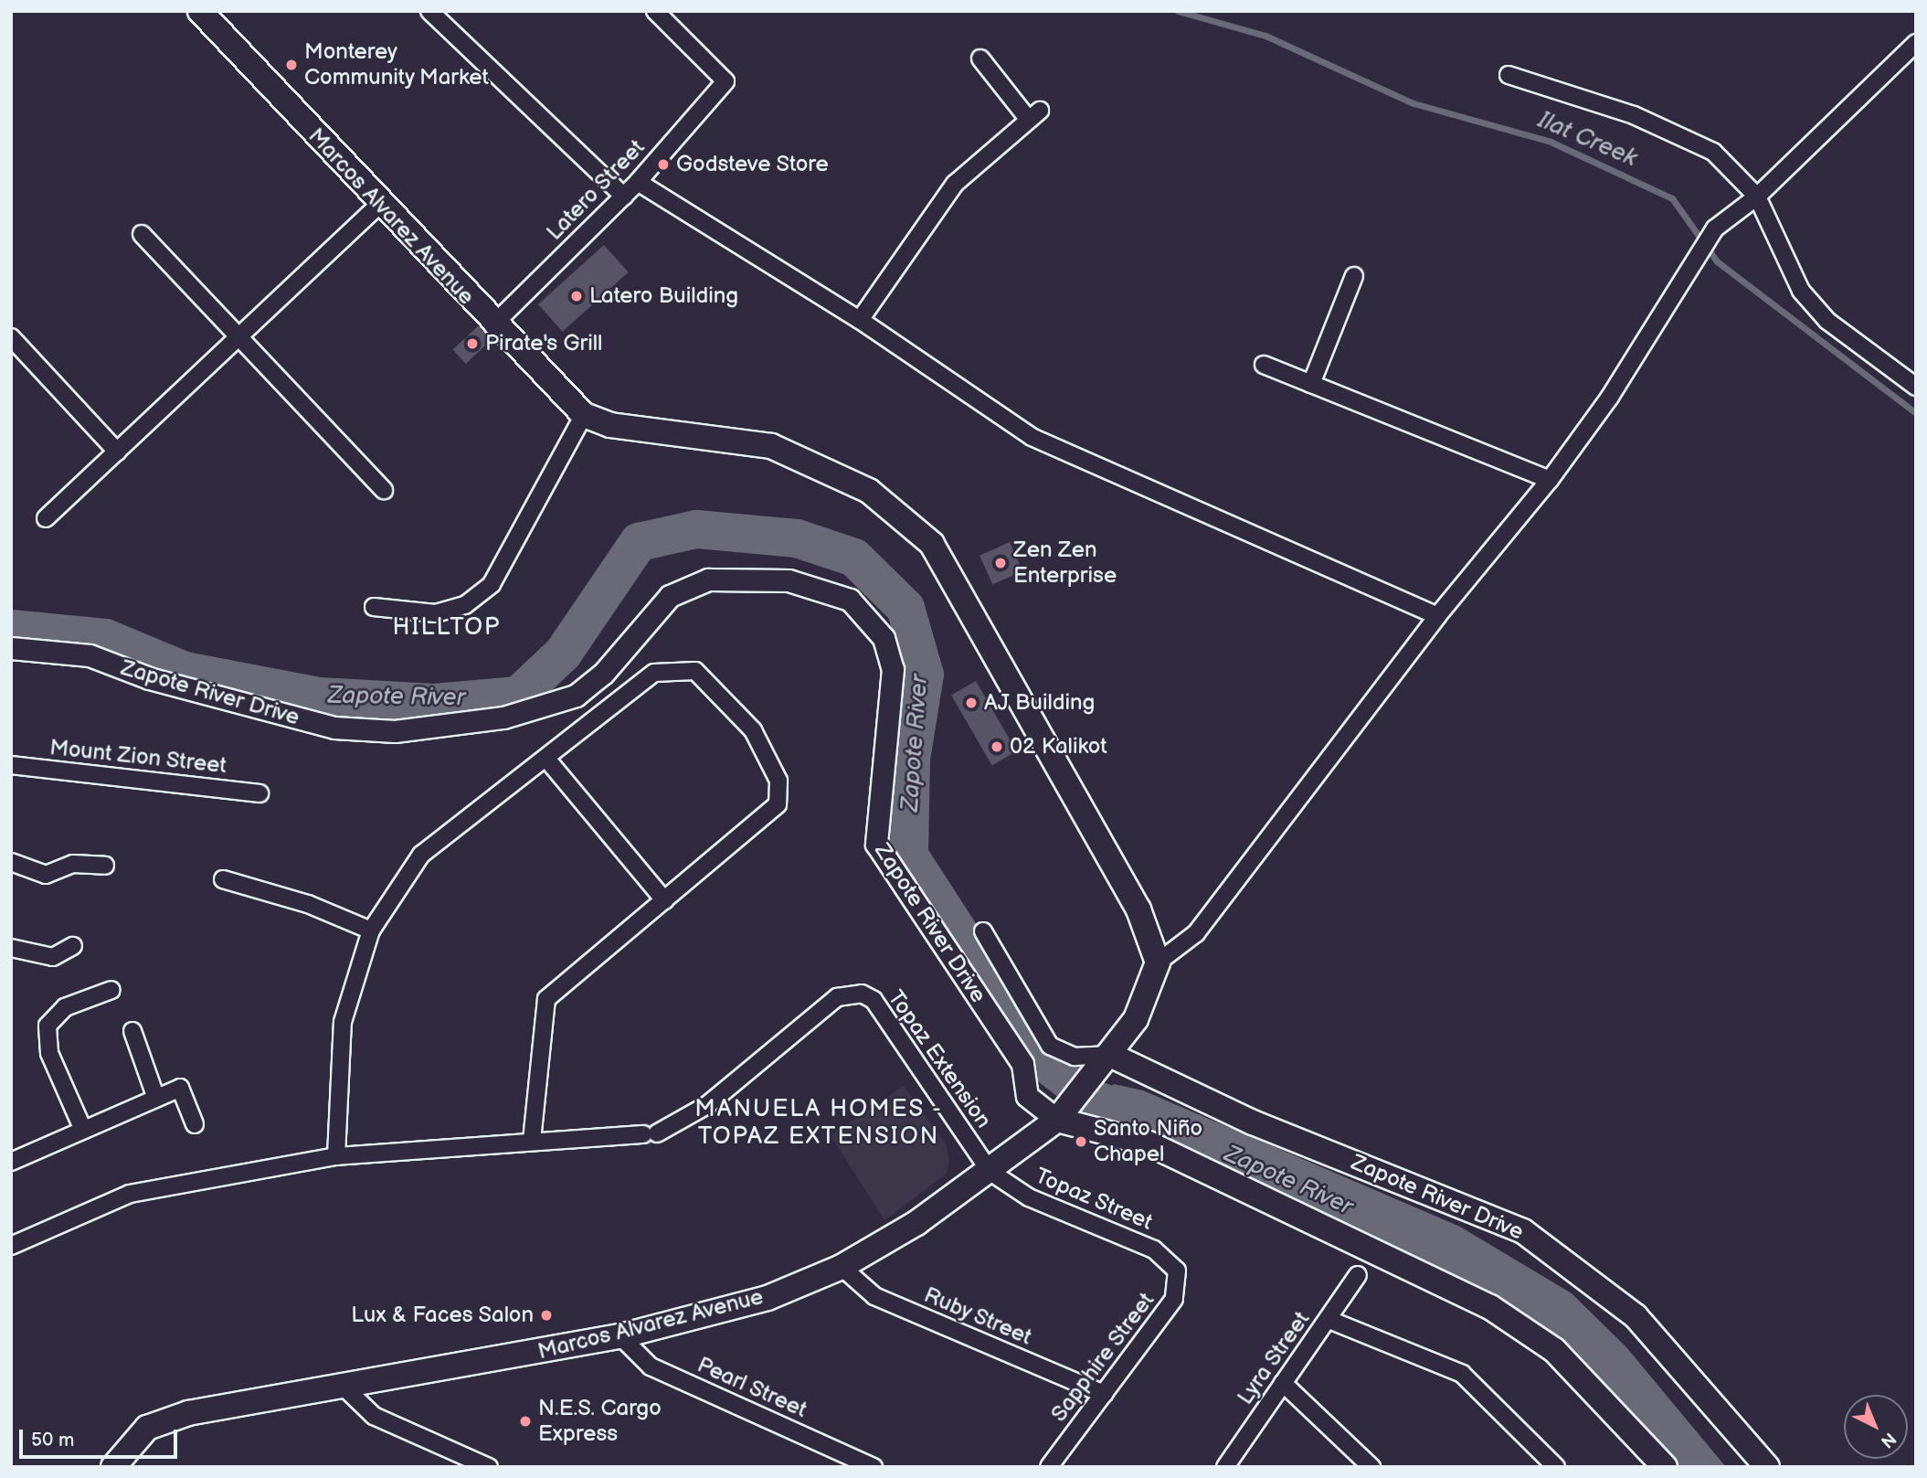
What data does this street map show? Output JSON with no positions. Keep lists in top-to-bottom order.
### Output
{
  "streets": {
    "main road": ["Marcos Alvarez Avenue", "Zapote River Drive"],
    "street": [
      "Latero Street",
      "Mount Zion Street",
      "Topaz Extension",
      "Topaz Street",
      "Ruby Street",
      "Sapphire Street",
      "Lyra Street",
      "Pearl Street"
    ]
  },
  "crossings": [
    ["Latero Street", "Marcos Alvarez Avenue"],
    ["Marcos Alvarez Avenue", "Zapote River Drive"],
    ["Marcos Alvarez Avenue", "Topaz Extension"],
    ["Marcos Alvarez Avenue", "Topaz Street"],
    ["Marcos Alvarez Avenue", "Ruby Street"],
    ["Marcos Alvarez Avenue", "Pearl Street"],
    ["Topaz Extension", "Topaz Street"],
    ["Topaz Street", "Sapphire Street"],
    ["Ruby Street", "Sapphire Street"]
  ],
  "districts": ["HILLTOP", "MANUELA HOMES - TOPAZ EXTENSION"],
  "water": ["Ilat Creek", "Zapote River"],
  "places": [
    "Monterey Community Market",
    "Godsteve Store",
    "Latero Building",
    "Pirate's Grill",
    "Zen Zen Enterprise",
    "AJ Building",
    "02 Kalikot",
    "Santo Niño Chapel",
    "Lux & Faces Salon",
    "N.E.S. Cargo Express"
  ],
  "scale_bar": "50 m",
  "north": "bottom right"
}
